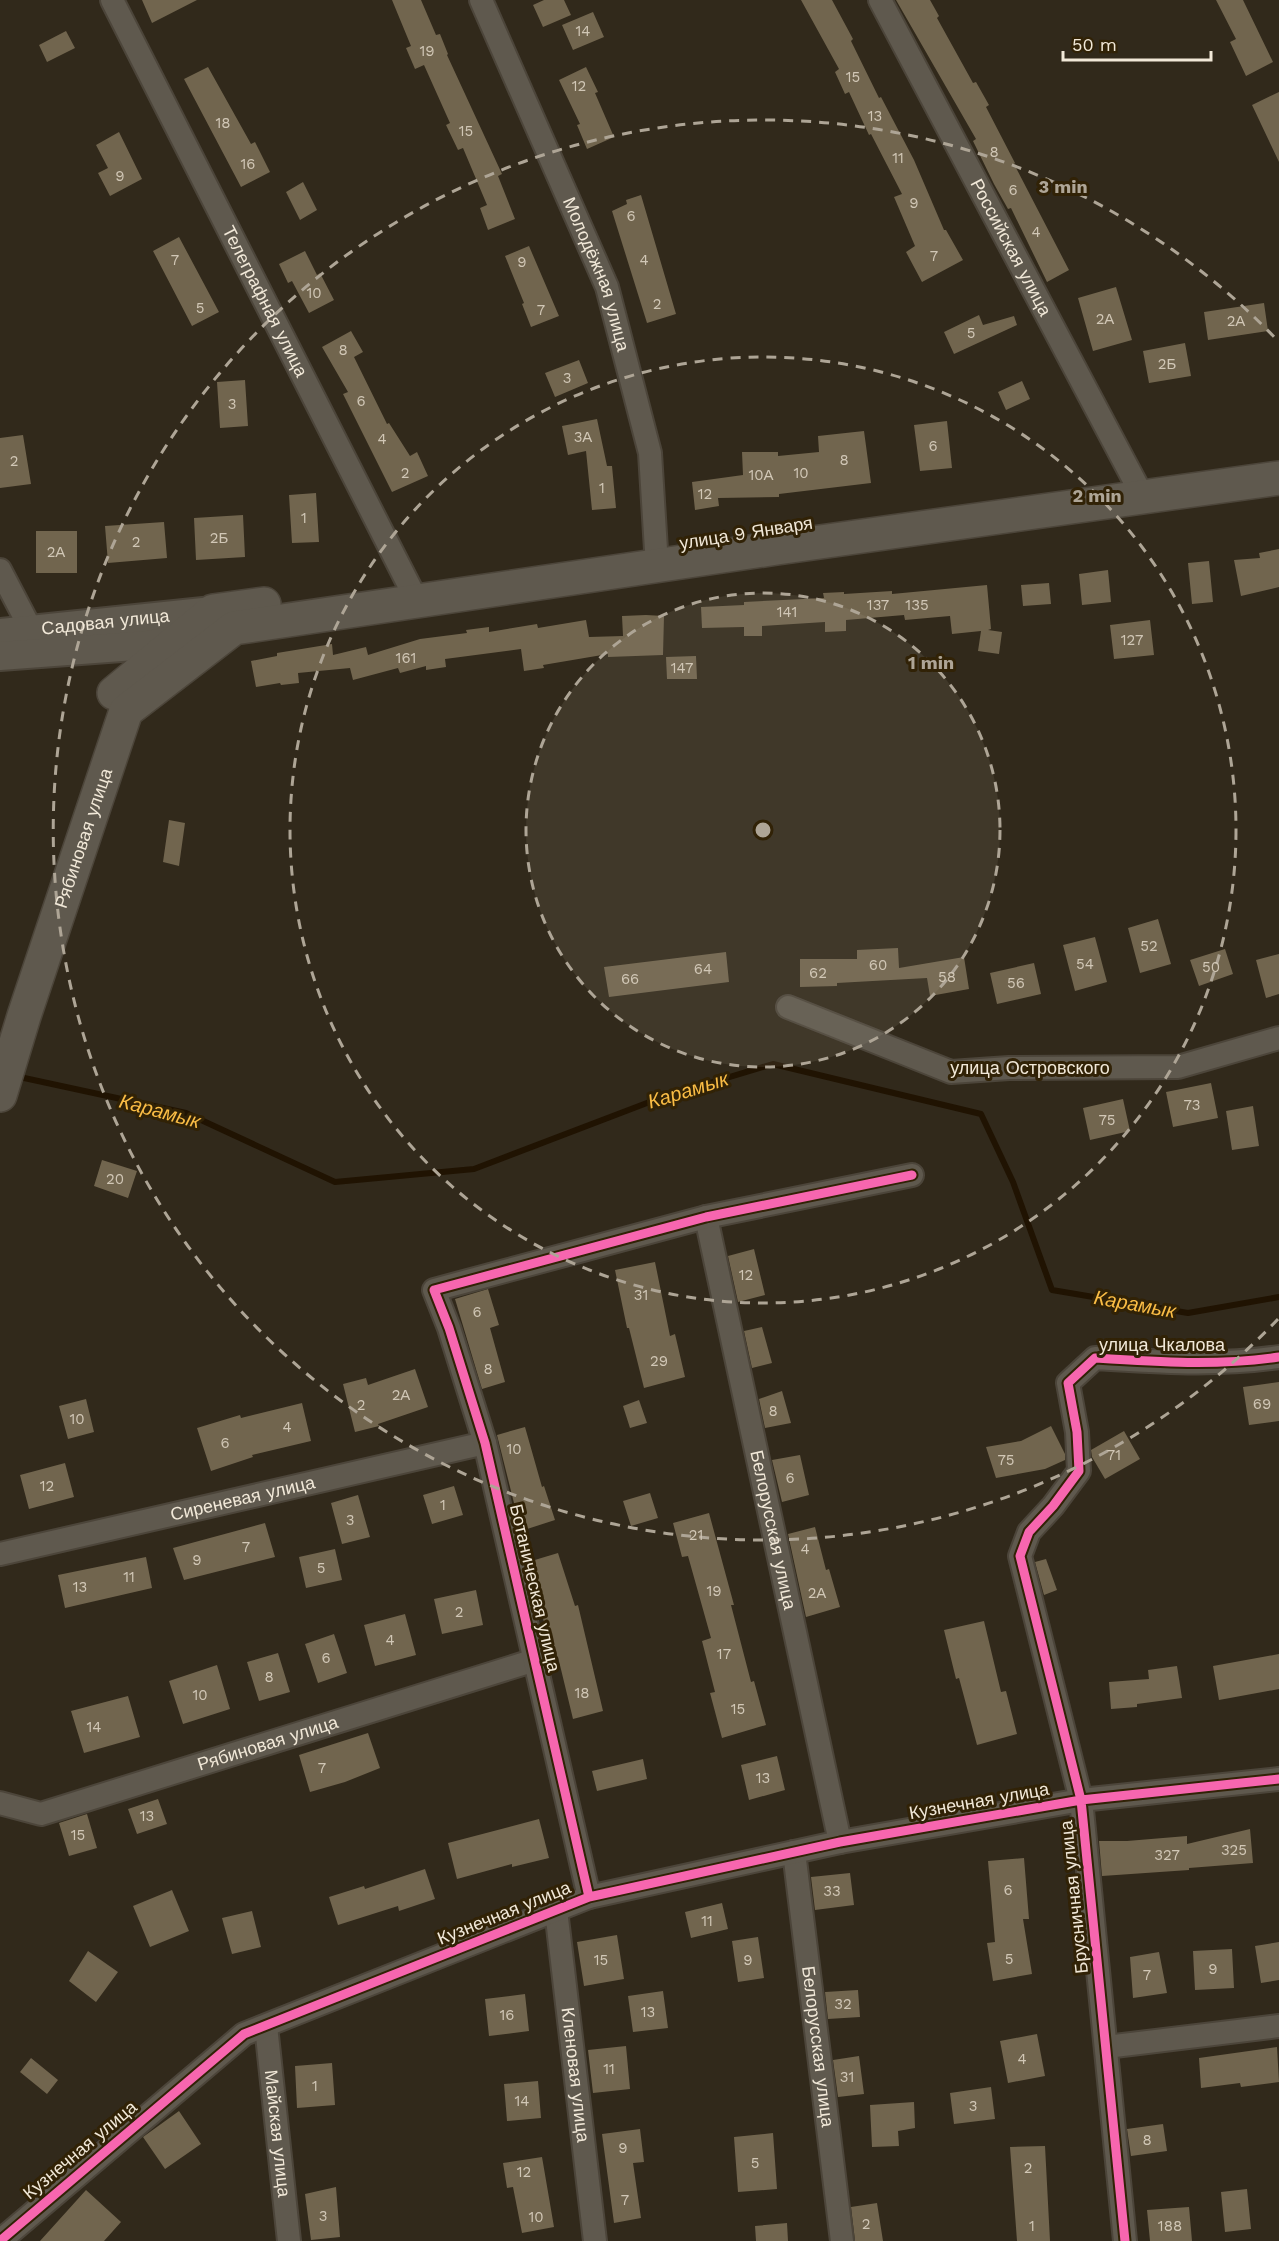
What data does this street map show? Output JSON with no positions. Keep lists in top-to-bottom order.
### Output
{
  "streets": {
    "main road": ["улица 9 Января", "Рябиновая улица"],
    "street": [
      "Российская улица",
      "Молодёжная улица",
      "Телеграфная улица",
      "Садовая улица",
      "улица Островского",
      "улица Чкалова",
      "Сиреневая улица",
      "Белорусская улица",
      "Ботаническая улица",
      "Кузнечная улица",
      "Брусничная улица",
      "Кленовая улица",
      "Майская улица"
    ]
  },
  "crossings": [
    ["Российская улица", "улица 9 Января"],
    ["Молодёжная улица", "улица 9 Января"],
    ["Телеграфная улица", "улица 9 Января"],
    ["улица 9 Января", "Садовая улица"],
    ["улица 9 Января", "Рябиновая улица"],
    ["Садовая улица", "Рябиновая улица"],
    ["Рябиновая улица", "Ботаническая улица"],
    ["улица Чкалова", "Брусничная улица"],
    ["Сиреневая улица", "Ботаническая улица"],
    ["Белорусская улица", "Ботаническая улица"],
    ["Белорусская улица", "Кузнечная улица"],
    ["Ботаническая улица", "Кузнечная улица"],
    ["Кузнечная улица", "Брусничная улица"],
    ["Кузнечная улица", "Кленовая улица"],
    ["Кузнечная улица", "Майская улица"]
  ],
  "water": ["Карамык"],
  "house_numbers": [
    "14",
    "19",
    "15",
    "12",
    "13",
    "18",
    "15",
    "8",
    "11",
    "16",
    "9",
    "6",
    "9",
    "6",
    "4",
    "7",
    "7",
    "4",
    "9",
    "10",
    "2",
    "5",
    "7",
    "2А",
    "2А",
    "5",
    "8",
    "2Б",
    "3",
    "6",
    "3",
    "3А",
    "4",
    "6",
    "8",
    "2",
    "2",
    "10",
    "10А",
    "1",
    "12",
    "1",
    "2Б",
    "2",
    "2А",
    "137",
    "135",
    "141",
    "127",
    "161",
    "147",
    "52",
    "54",
    "60",
    "50",
    "64",
    "62",
    "58",
    "66",
    "56",
    "73",
    "75",
    "20",
    "12",
    "31",
    "6",
    "29",
    "8",
    "2А",
    "69",
    "2",
    "8",
    "10",
    "4",
    "6",
    "10",
    "71",
    "75",
    "6",
    "12",
    "1",
    "3",
    "21",
    "7",
    "4",
    "9",
    "5",
    "11",
    "13",
    "19",
    "2А",
    "2",
    "4",
    "17",
    "6",
    "8",
    "18",
    "10",
    "15",
    "14",
    "7",
    "13",
    "13",
    "15",
    "325",
    "327",
    "6",
    "33",
    "11",
    "5",
    "15",
    "9",
    "9",
    "7",
    "32",
    "13",
    "16",
    "4",
    "11",
    "31",
    "1",
    "14",
    "3",
    "8",
    "9",
    "5",
    "2",
    "12",
    "7",
    "3",
    "10",
    "2",
    "1",
    "188"
  ],
  "scale_bar": "50 m",
  "rings": ["3 min", "2 min", "1 min"]
}
